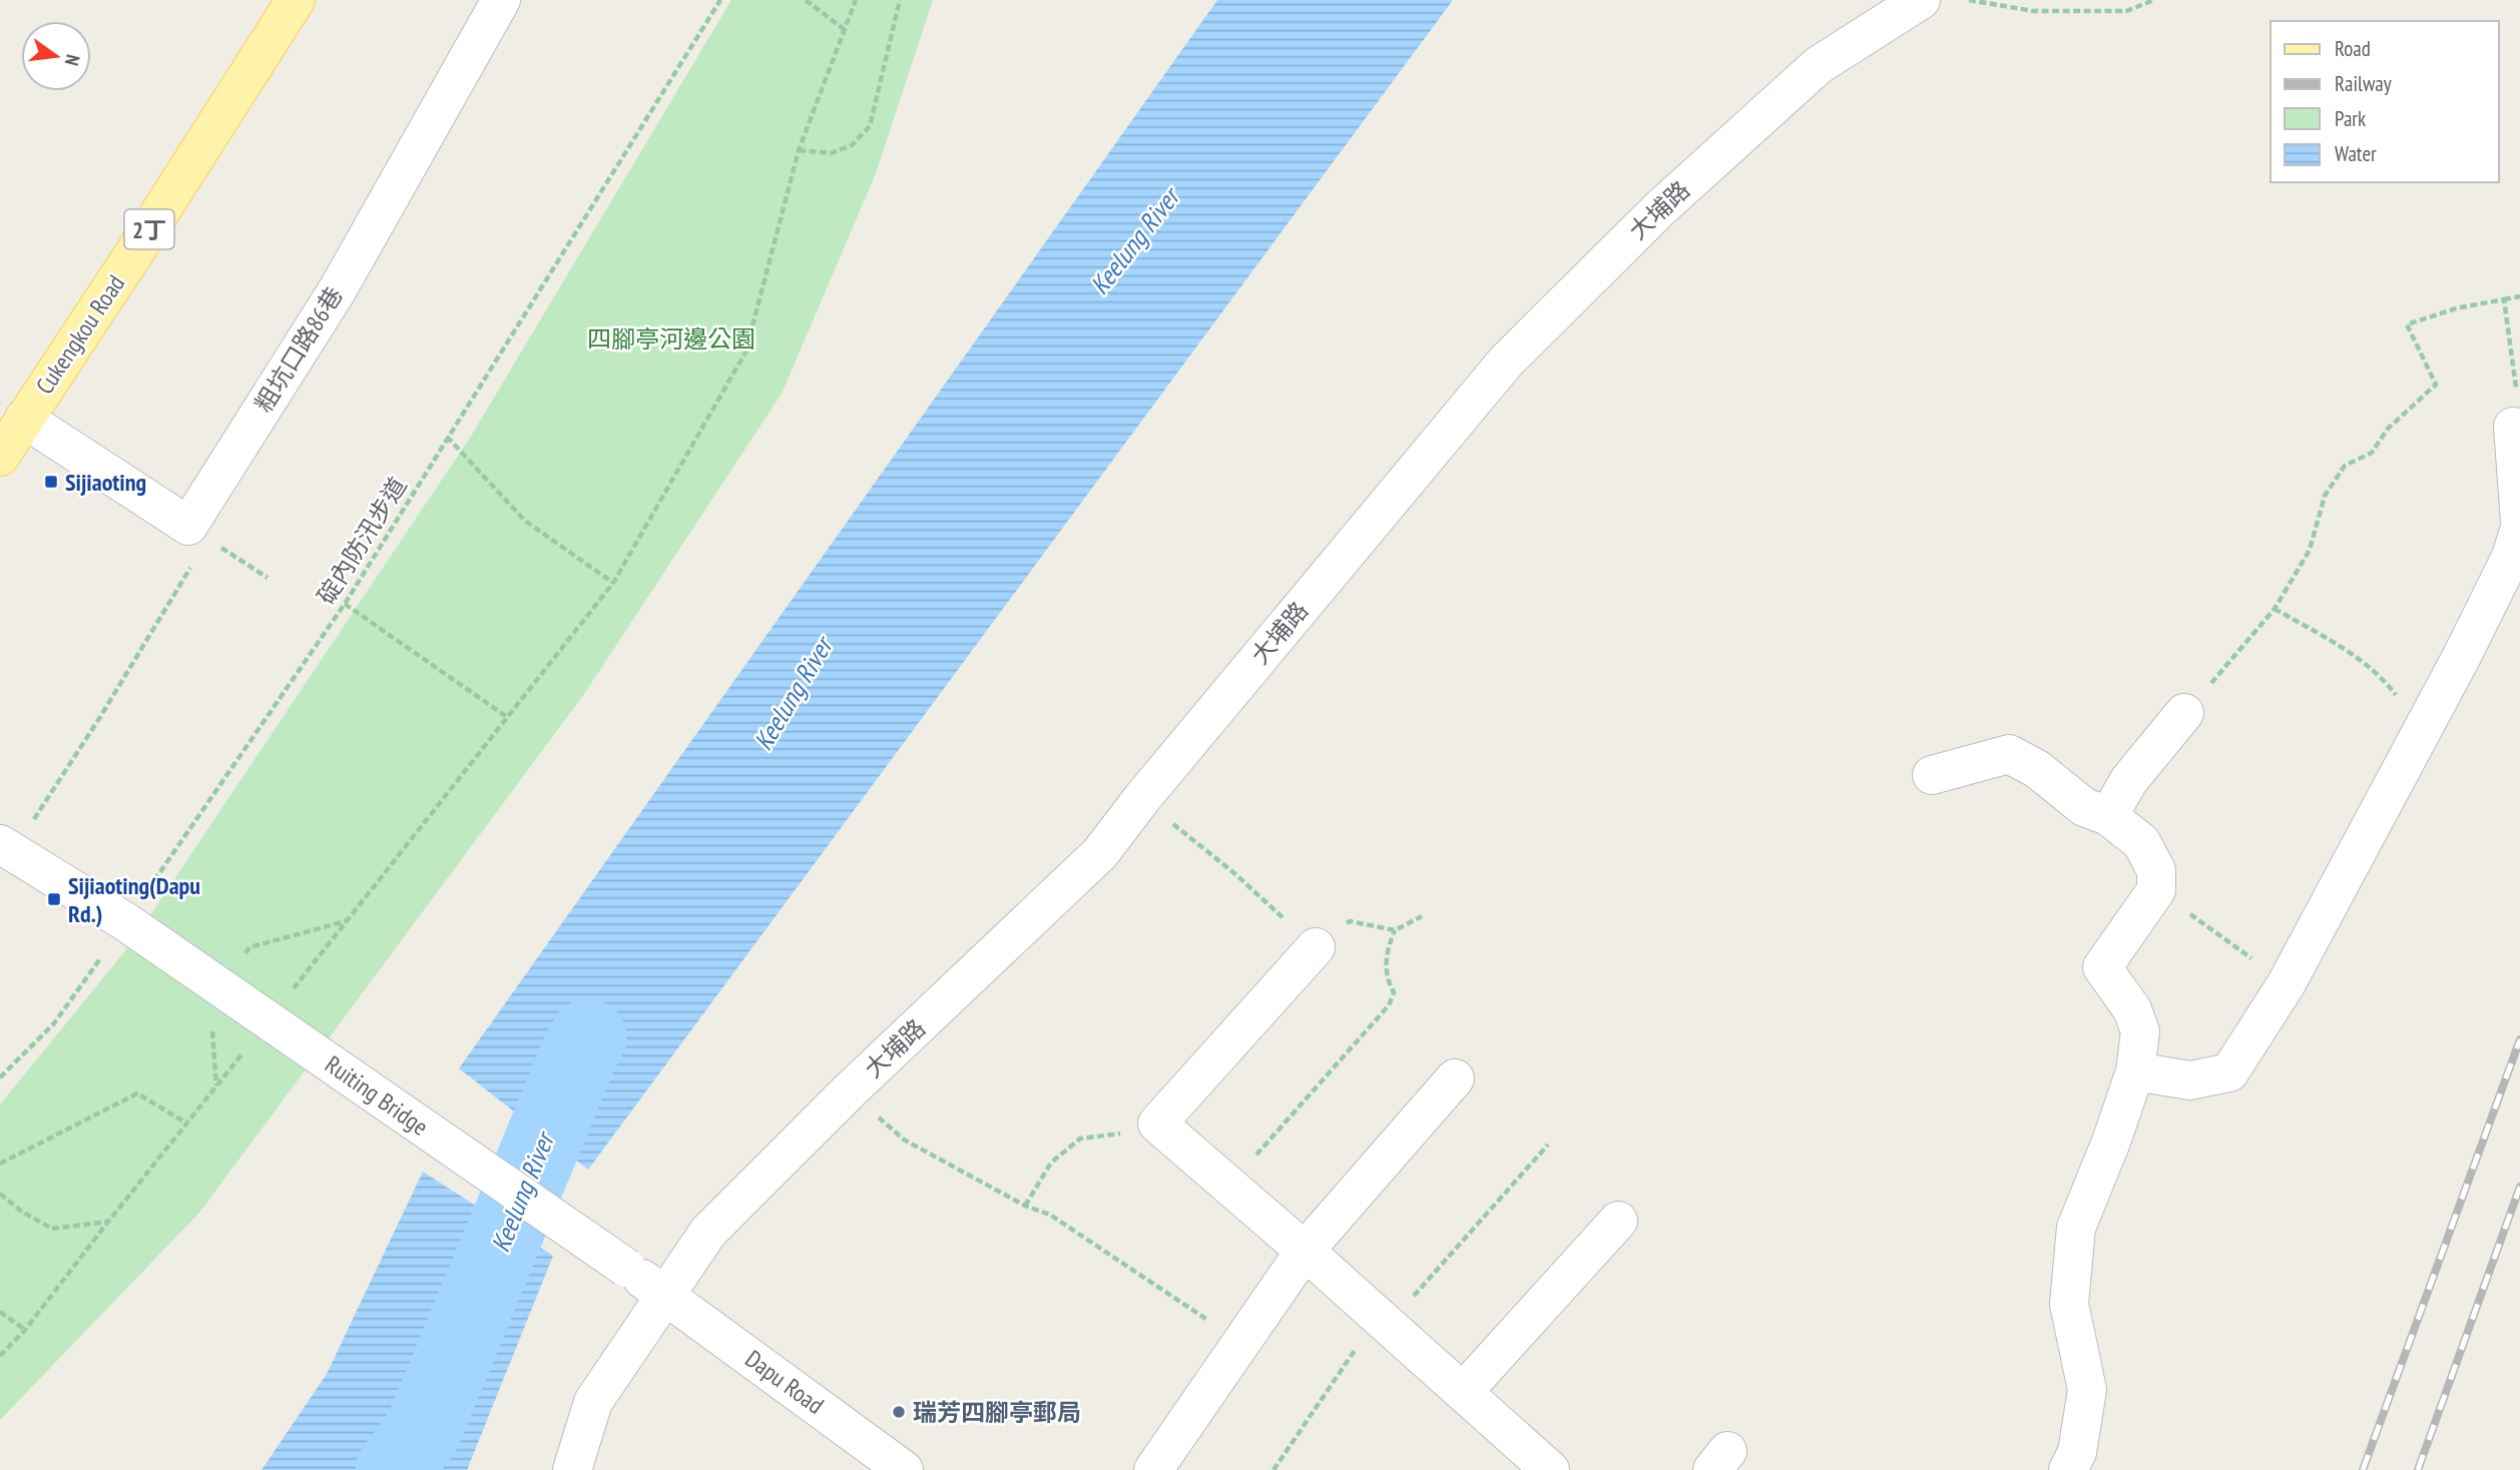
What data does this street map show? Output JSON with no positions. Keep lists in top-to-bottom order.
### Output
{
  "streets": {
    "main road": ["2丁", "Cukengkou Road"],
    "street": [
      "大埔路",
      "粗坑口路86巷",
      "Ruiting Bridge",
      "Dapu Road"
    ],
    "path": ["碇內防汛步道"]
  },
  "crossings": [
    ["大埔路", "Dapu Road"],
    ["碇內防汛步道", "Ruiting Bridge"],
    ["Ruiting Bridge", "Dapu Road"]
  ],
  "water": ["Keelung River"],
  "parks": ["四腳亭河邊公園"],
  "places": {
    "transit": ["Sijiaoting", "Sijiaoting(Dapu Rd.)"],
    "other": ["瑞芳四腳亭郵局"]
  },
  "legend": [
    "Road",
    "Railway",
    "Park",
    "Water"
  ],
  "north": "right"
}
